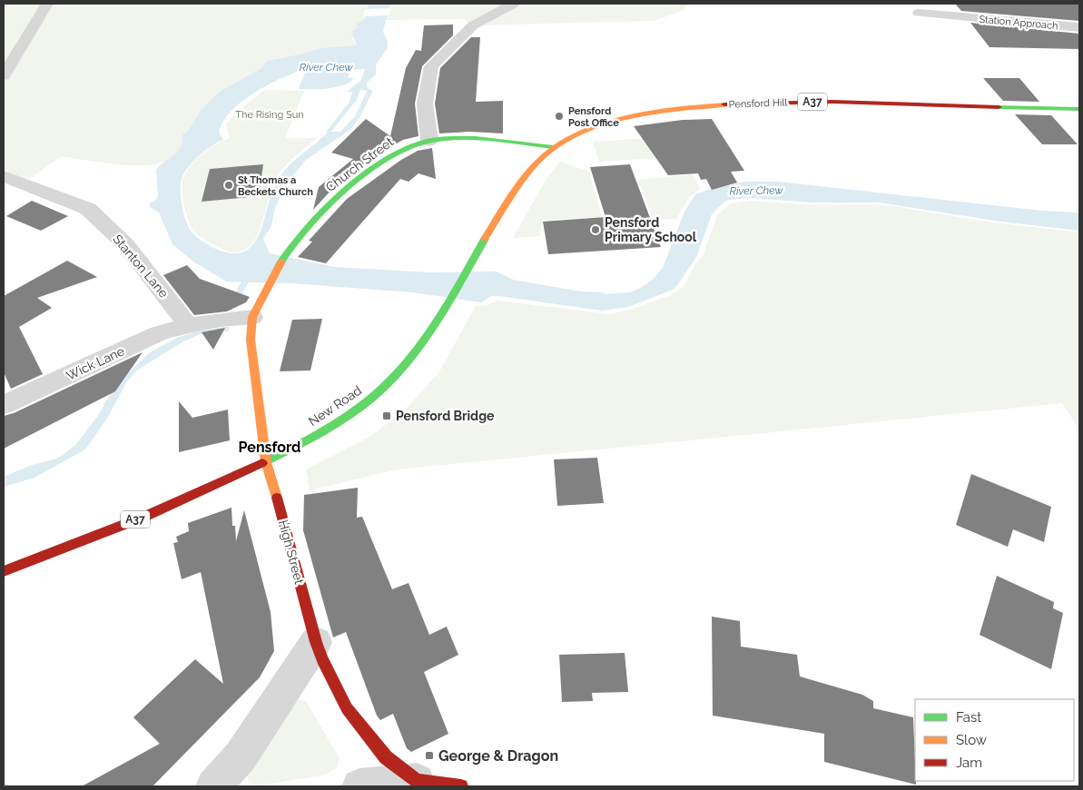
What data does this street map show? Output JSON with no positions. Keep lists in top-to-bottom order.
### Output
{
  "streets": {
    "main road": [
      "A37",
      "Pensford Hill",
      "Church Street",
      "New Road",
      "High Street"
    ],
    "street": ["Station Approach", "Stanton Lane", "Wick Lane"]
  },
  "crossings": [
    ["Pensford Hill", "Church Street"],
    ["Pensford Hill", "New Road"],
    ["Church Street", "New Road"],
    ["Church Street", "High Street"],
    ["Stanton Lane", "Wick Lane"],
    ["New Road", "High Street"]
  ],
  "districts": ["Pensford"],
  "water": ["River Chew"],
  "parks": ["The Rising Sun"],
  "places": {
    "other": ["Pensford Post Office", "St Thomas a Beckets Church", "Pensford Primary School"],
    "transit": ["Pensford Bridge", "George & Dragon"]
  },
  "legend": ["Fast", "Slow", "Jam"]
}
